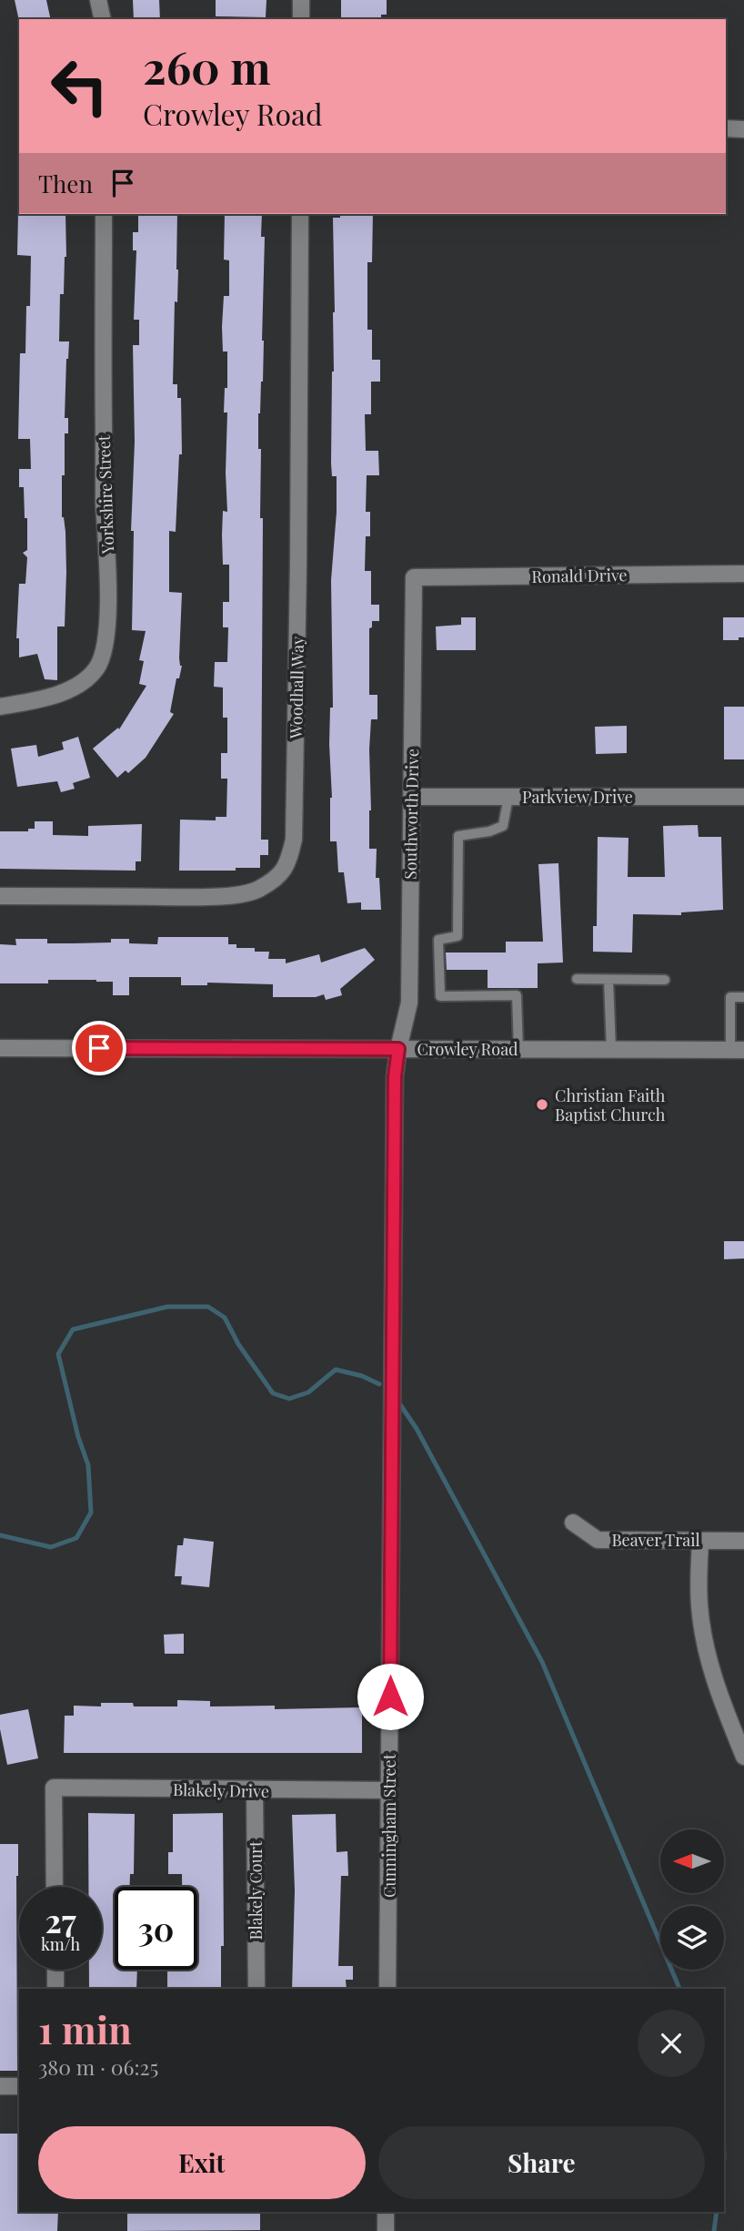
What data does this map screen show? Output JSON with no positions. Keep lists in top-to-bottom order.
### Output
{
  "streets": {
    "street": [
      "Yorkshire Street",
      "Ronald Drive",
      "Woodhall Way",
      "Parkview Drive",
      "Southworth Drive",
      "Crowley Road",
      "Beaver Trail",
      "Blakely Drive",
      "Cunningham Street",
      "Blakely Court"
    ]
  },
  "crossings": [
    ["Ronald Drive", "Southworth Drive"],
    ["Parkview Drive", "Southworth Drive"],
    ["Southworth Drive", "Crowley Road"],
    ["Southworth Drive", "Cunningham Street"],
    ["Crowley Road", "Cunningham Street"],
    ["Blakely Drive", "Cunningham Street"],
    ["Blakely Drive", "Blakely Court"]
  ],
  "places": ["Christian Faith Baptist Church"],
  "north": "left",
  "page": {
    "turn": ["260 m", "Crowley Road"],
    "then": "Then",
    "speed": "27 km/h",
    "limit": "30",
    "heading": ["1 min", "380 m · 06:25"],
    "buttons": ["Exit", "Share"]
  }
}
